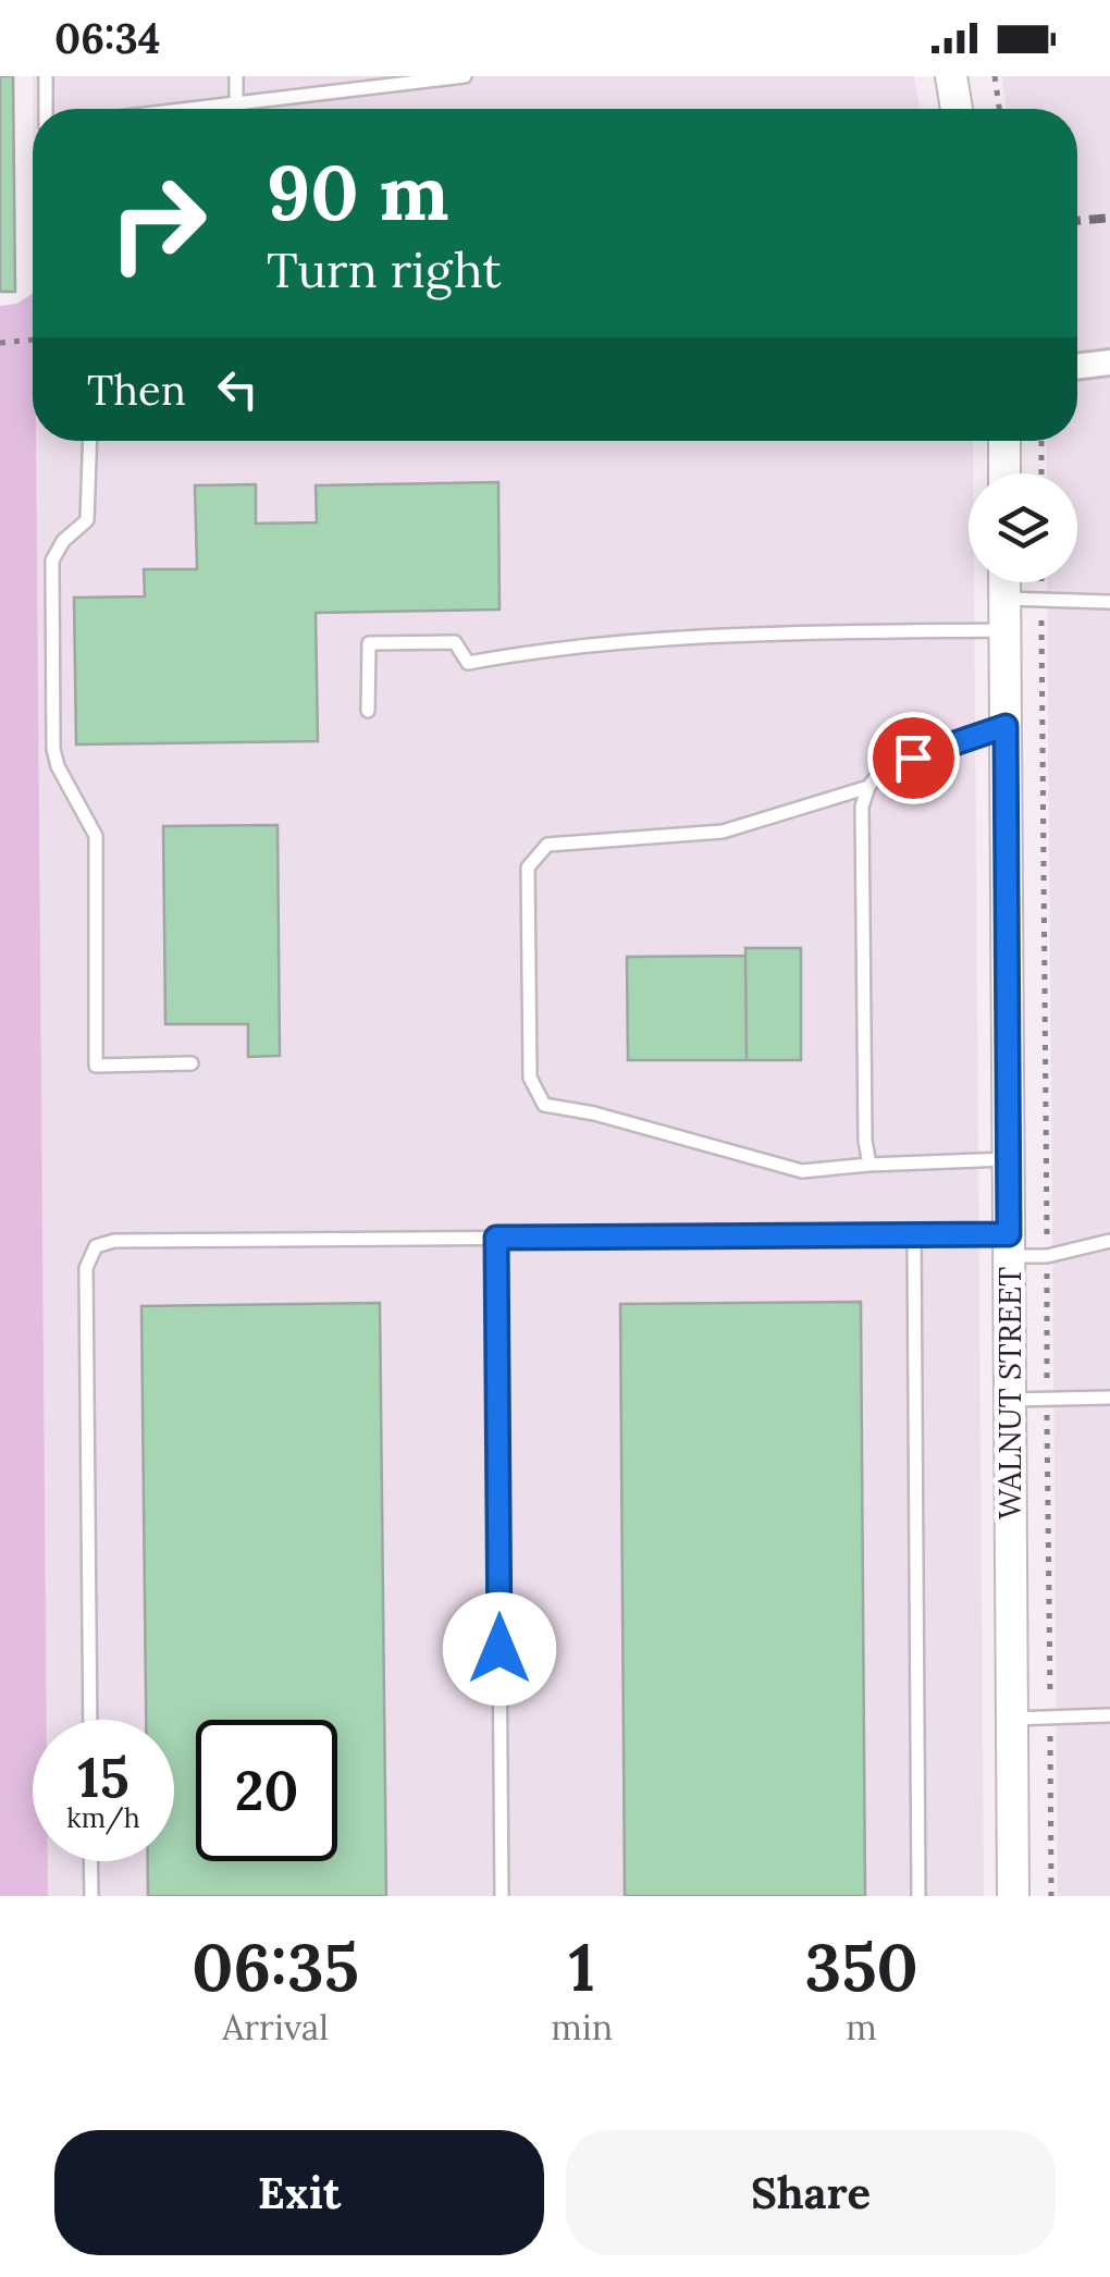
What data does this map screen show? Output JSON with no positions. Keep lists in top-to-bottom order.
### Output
{
  "streets": {
    "street": ["WALNUT STREET"]
  },
  "page": {
    "status": "06:34",
    "turn": ["90 m", "Turn right"],
    "then": "Then",
    "speed": "15 km/h",
    "limit": "20",
    "eta": [
      "06:35",
      "Arrival",
      "1",
      "min",
      "350",
      "m"
    ],
    "buttons": ["Exit", "Share"]
  }
}
